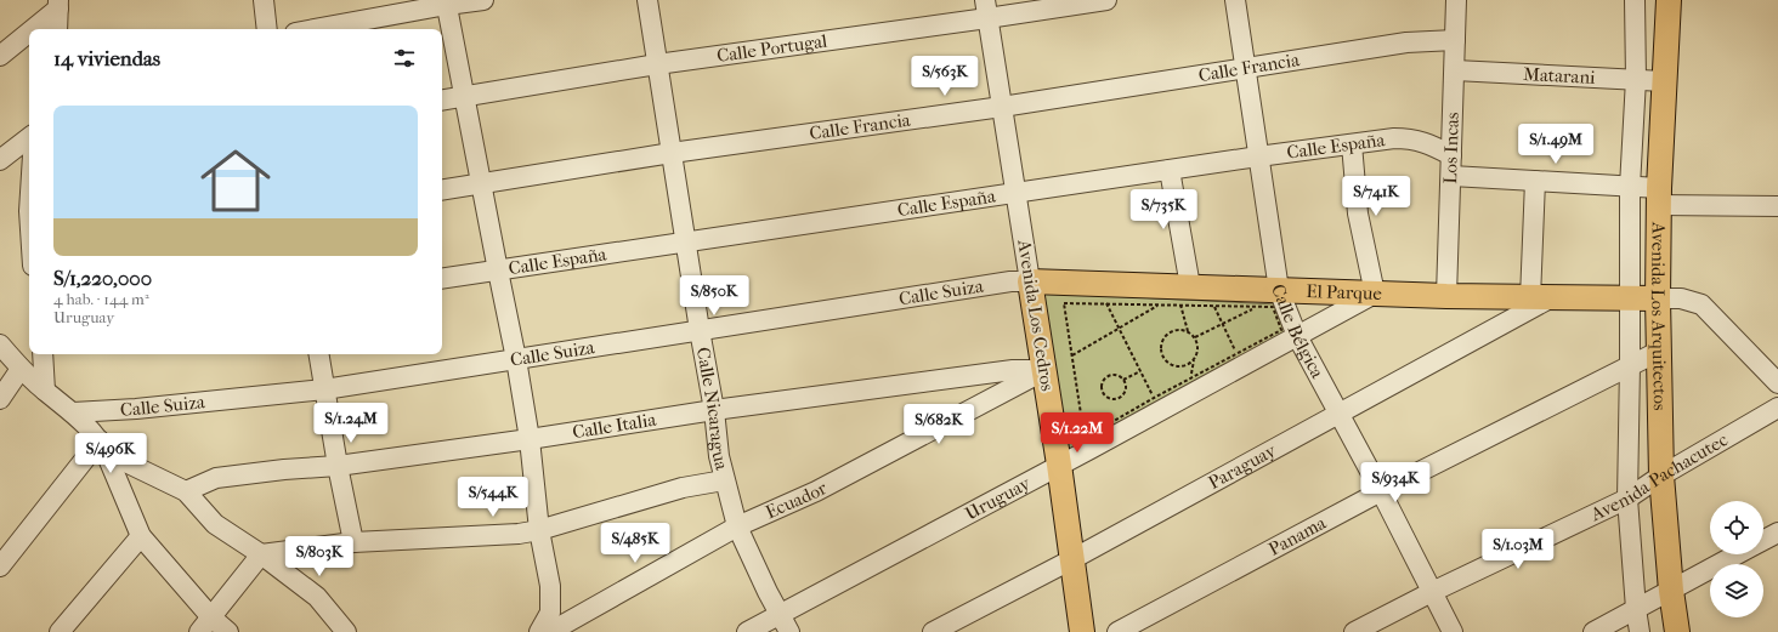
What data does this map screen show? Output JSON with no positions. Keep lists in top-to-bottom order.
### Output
{
  "streets": {
    "main road": ["El Parque", "Avenida Los Cedros", "Avenida Los Arquitectos"],
    "street": [
      "Calle Portugal",
      "Calle Francia",
      "Matarani",
      "Calle España",
      "Los Incas",
      "Calle Suiza",
      "Calle Bélgica",
      "Calle Nicaragua",
      "Calle Italia",
      "Paraguay",
      "Avenida Pachacutec",
      "Uruguay",
      "Ecuador",
      "Panama"
    ]
  },
  "crossings": [
    ["Calle Portugal", "Avenida Los Cedros"],
    ["Calle Portugal", "Calle Nicaragua"],
    ["Calle Francia", "Los Incas"],
    ["Calle Francia", "Avenida Los Cedros"],
    ["Calle Francia", "Calle Bélgica"],
    ["Calle Francia", "Calle Nicaragua"],
    ["Matarani", "Los Incas"],
    ["Matarani", "Avenida Los Arquitectos"],
    ["Calle España", "Los Incas"],
    ["Calle España", "Avenida Los Cedros"],
    ["Calle España", "Calle Bélgica"],
    ["Calle España", "Calle Nicaragua"],
    ["Los Incas", "El Parque"],
    ["Calle Suiza", "El Parque"],
    ["Calle Suiza", "Avenida Los Cedros"],
    ["Calle Suiza", "Calle Nicaragua"],
    ["El Parque", "Avenida Los Cedros"],
    ["El Parque", "Avenida Los Arquitectos"],
    ["El Parque", "Calle Bélgica"],
    ["El Parque", "Paraguay"],
    ["El Parque", "Uruguay"],
    ["Avenida Los Cedros", "Calle Italia"],
    ["Avenida Los Cedros", "Paraguay"],
    ["Avenida Los Cedros", "Uruguay"],
    ["Avenida Los Cedros", "Ecuador"],
    ["Avenida Los Arquitectos", "Avenida Pachacutec"],
    ["Avenida Los Arquitectos", "Panama"],
    ["Calle Bélgica", "Paraguay"],
    ["Calle Bélgica", "Avenida Pachacutec"],
    ["Calle Bélgica", "Uruguay"],
    ["Calle Bélgica", "Panama"],
    ["Calle Nicaragua", "Calle Italia"],
    ["Calle Nicaragua", "Uruguay"],
    ["Calle Nicaragua", "Ecuador"],
    ["Calle Italia", "Ecuador"]
  ],
  "page": {
    "heading": "14 viviendas",
    "price": [
      "S/563K",
      "S/1.49M",
      "S/741K",
      "S/735K",
      "S/850K",
      "S/1.24M",
      "S/682K",
      "S/1.22M",
      "S/496K",
      "S/934K",
      "S/544K",
      "S/485K",
      "S/1.03M",
      "S/803K"
    ],
    "list": [
      {
        "name": "S/1,220,000",
        "note": "4 hab. · 144 m² · Uruguay"
      }
    ]
  }
}
